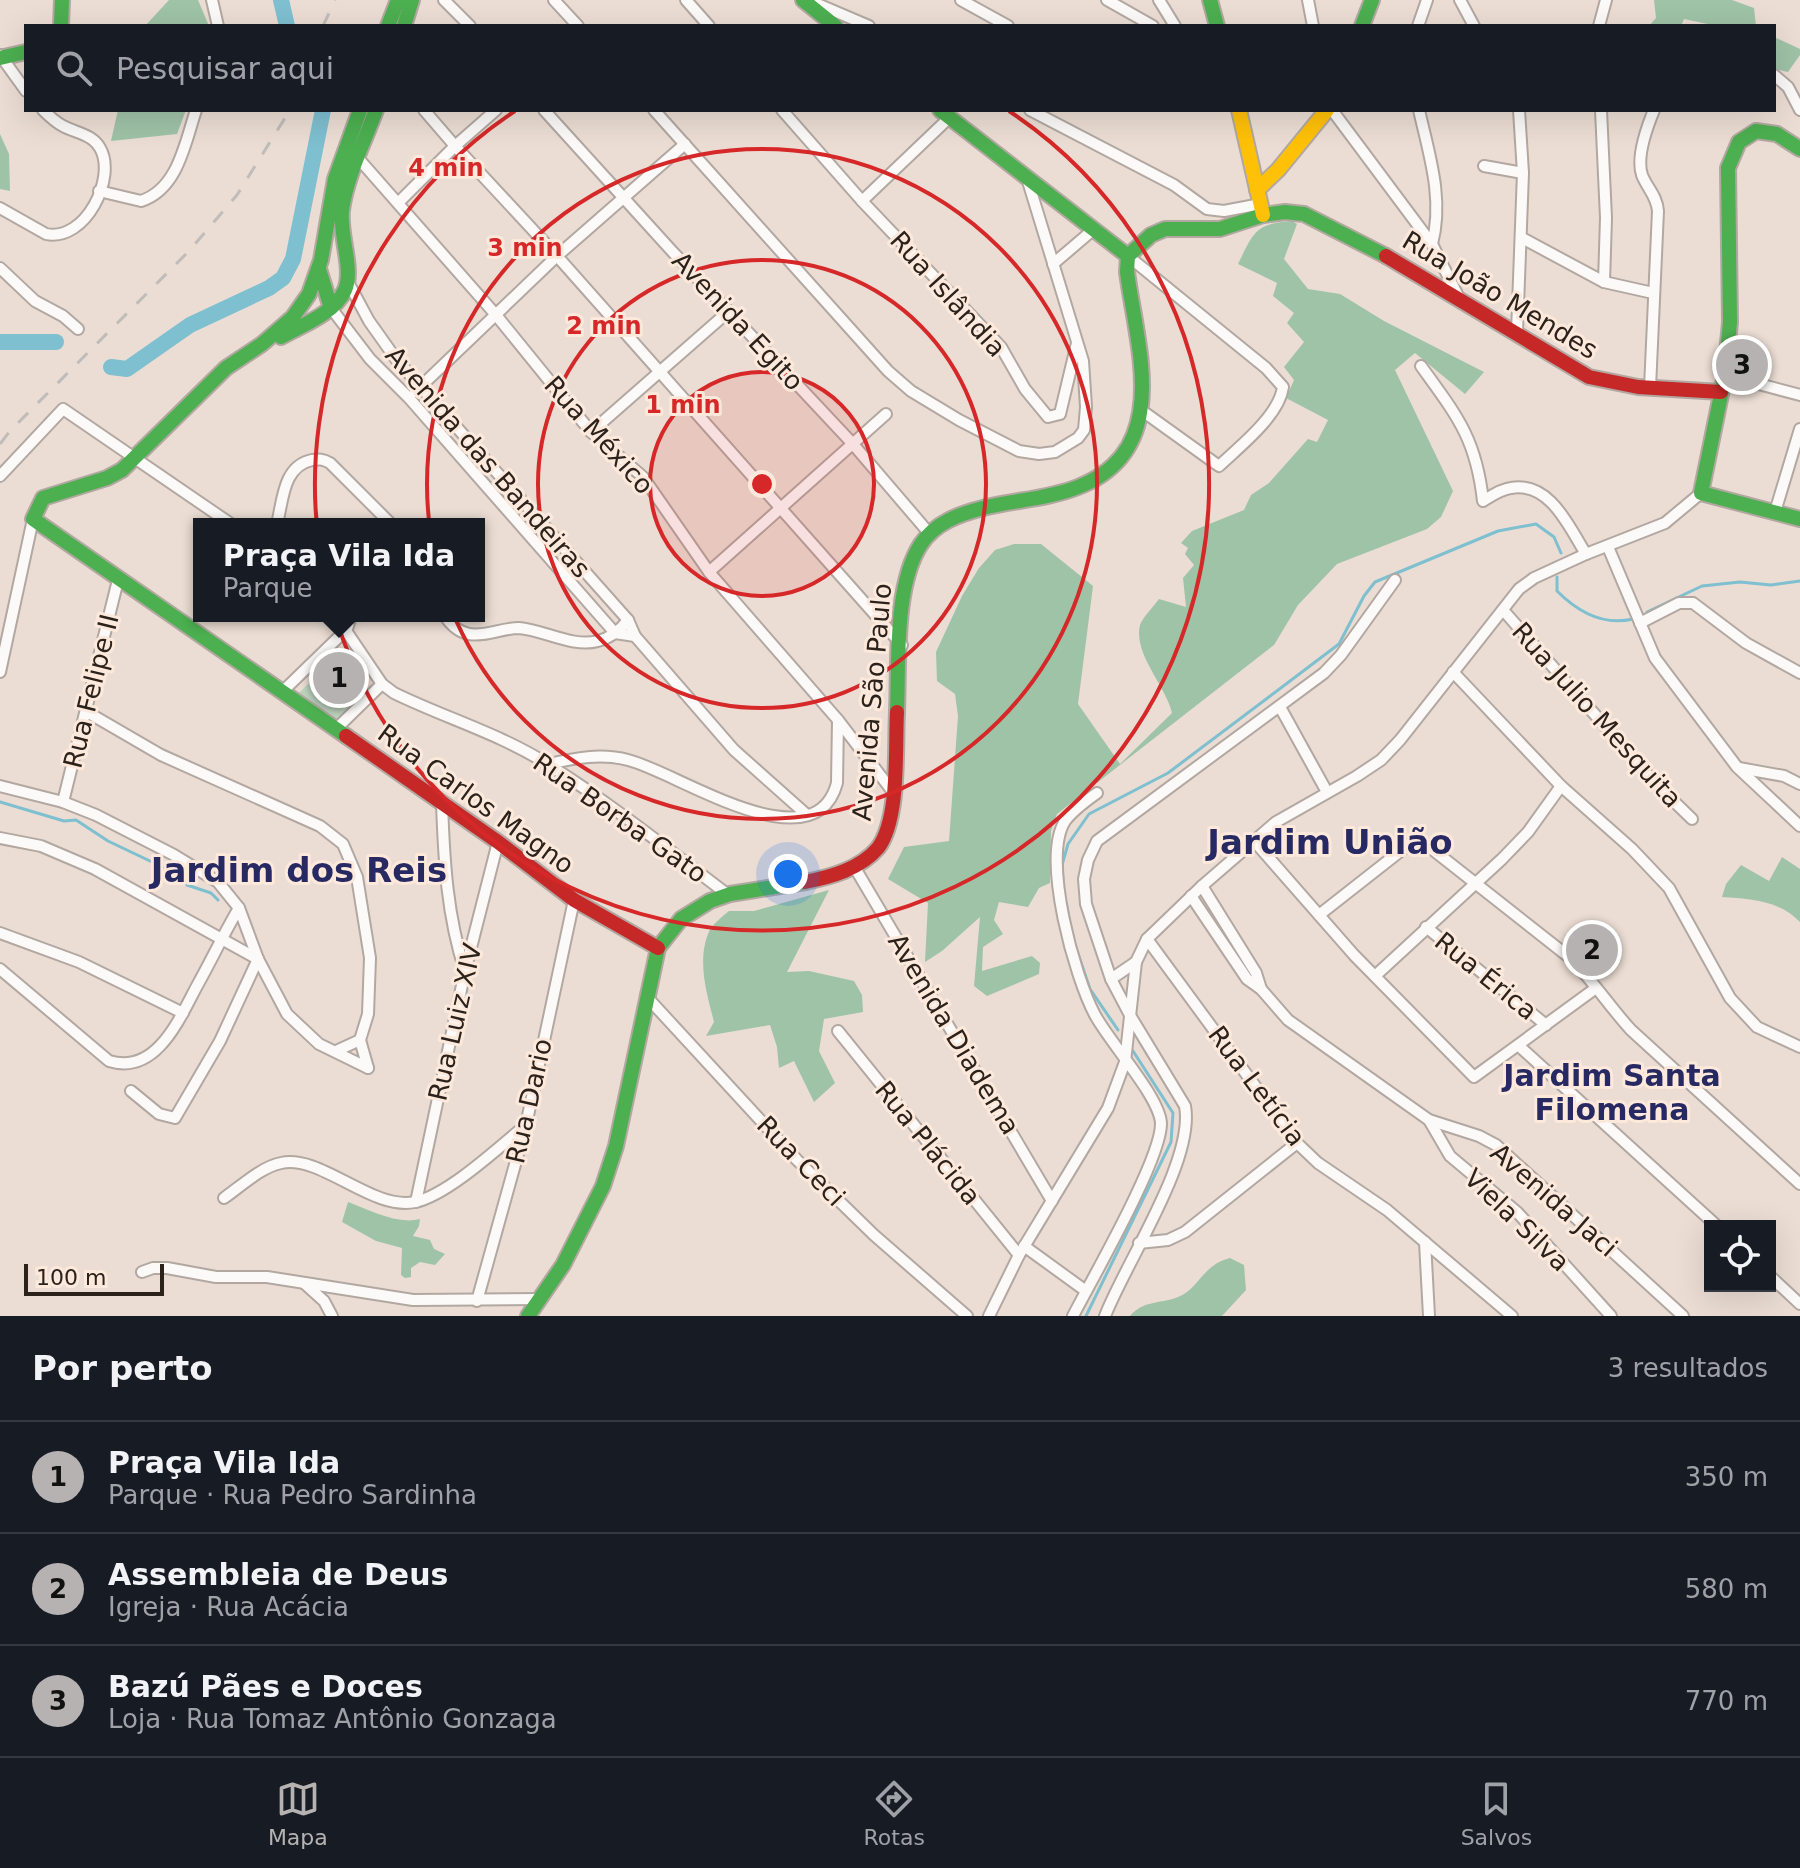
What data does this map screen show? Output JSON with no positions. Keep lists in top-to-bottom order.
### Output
{
  "streets": {
    "main road": ["Rua João Mendes", "Avenida São Paulo", "Rua Carlos Magno"],
    "street": [
      "Rua Islândia",
      "Avenida Egito",
      "Rua México",
      "Avenida das Bandeiras",
      "Rua Felipe II",
      "Rua Julio Mesquita",
      "Rua Borba Gato",
      "Rua Érica",
      "Rua Luiz XIV",
      "Avenida Diadema",
      "Rua Letícia",
      "Rua Dario",
      "Rua Plácida",
      "Rua Ceci",
      "Avenida Jaci",
      "Viela Silva"
    ]
  },
  "crossings": [
    ["Avenida Egito", "Avenida São Paulo"],
    ["Rua México", "Avenida São Paulo"],
    ["Rua Felipe II", "Rua Carlos Magno"],
    ["Avenida São Paulo", "Avenida Diadema"],
    ["Rua Carlos Magno", "Rua Luiz XIV"],
    ["Rua Carlos Magno", "Rua Dario"],
    ["Avenida Jaci", "Viela Silva"]
  ],
  "districts": ["Jardim União", "Jardim dos Reis", "Jardim Santa Filomena"],
  "scale_bar": "100 m",
  "page": {
    "search": "Pesquisar aqui",
    "pins": ["3", "1", "2"],
    "popup": ["Praça Vila Ida", "Parque"],
    "scale": "100 m",
    "heading": ["Por perto", "3 resultados"],
    "list": [
      {
        "mark": "1",
        "name": "Praça Vila Ida",
        "note": "Parque · Rua Pedro Sardinha",
        "value": "350 m"
      },
      {
        "mark": "2",
        "name": "Assembleia de Deus",
        "note": "Igreja · Rua Acácia",
        "value": "580 m"
      },
      {
        "mark": "3",
        "name": "Bazú Pães e Doces",
        "note": "Loja · Rua Tomaz Antônio Gonzaga",
        "value": "770 m"
      }
    ],
    "nav": ["Mapa", "Rotas", "Salvos"]
  },
  "rings": [
    "4 min",
    "3 min",
    "2 min",
    "1 min"
  ]
}
